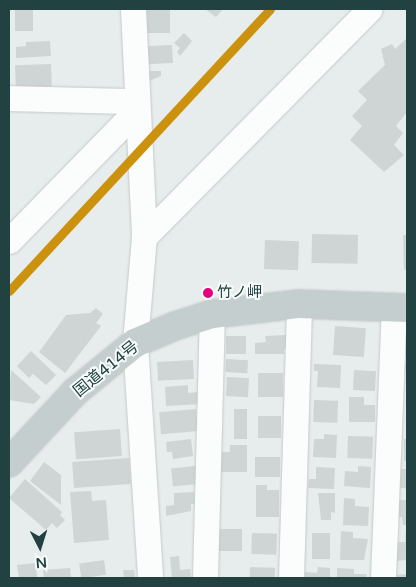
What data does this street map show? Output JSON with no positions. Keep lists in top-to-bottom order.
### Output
{
  "streets": {
    "highway": ["国道414号"]
  },
  "places": ["竹ノ岬"],
  "north": "bottom"
}
